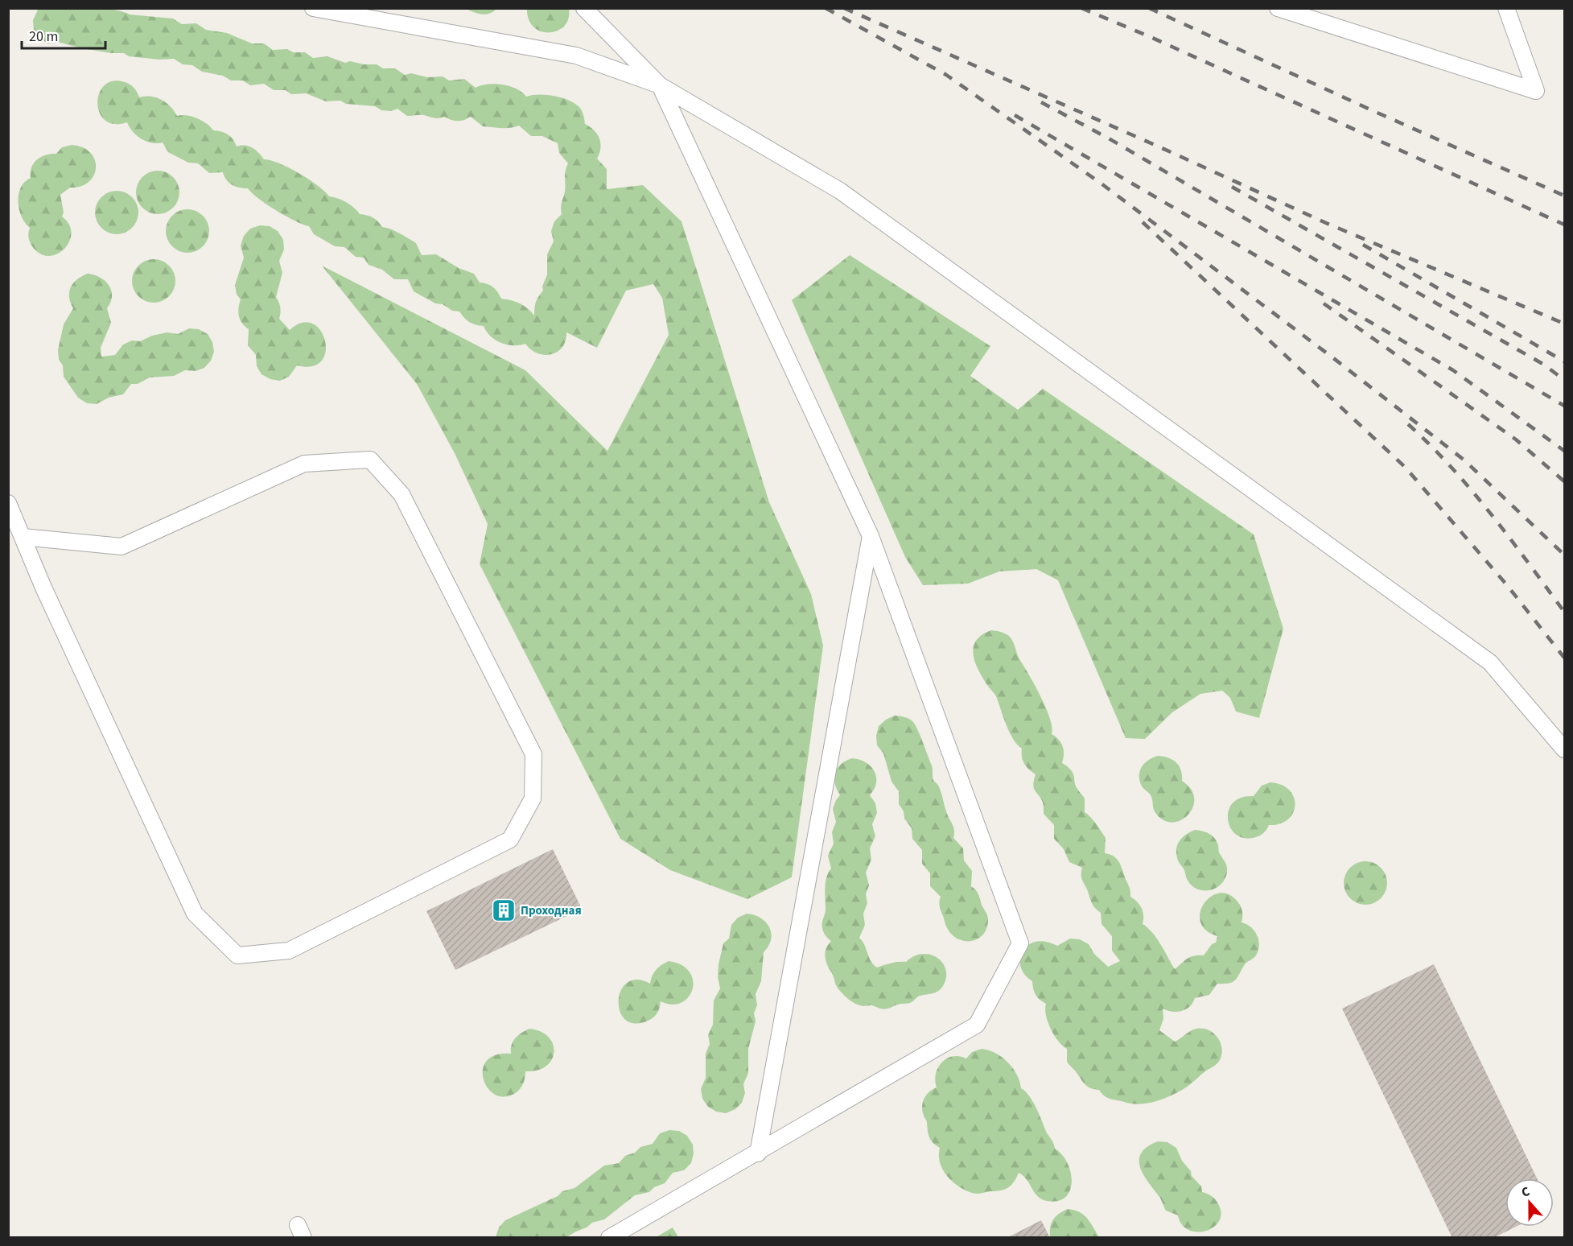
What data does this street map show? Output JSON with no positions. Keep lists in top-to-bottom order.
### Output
{
  "places": {
    "building": ["Проходная"]
  },
  "scale_bar": "20 m",
  "north": "top"
}
